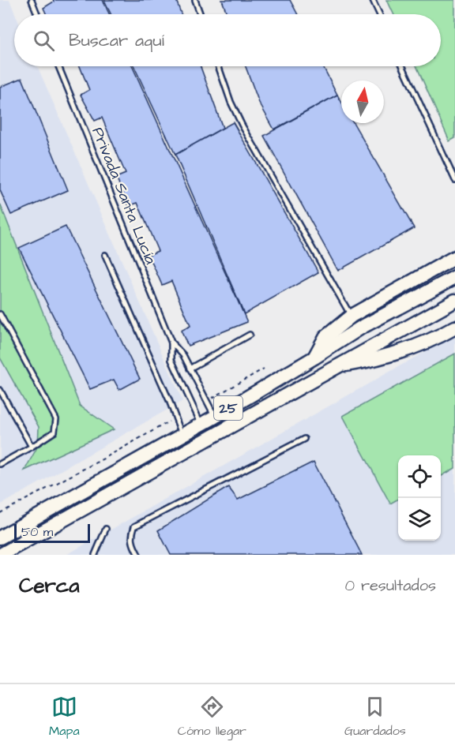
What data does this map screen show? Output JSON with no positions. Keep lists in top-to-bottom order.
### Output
{
  "streets": {
    "main road": ["25"],
    "lane": ["Privada Santa Lucía"]
  },
  "crossings": [
    ["Privada Santa Lucía", "25"]
  ],
  "scale_bar": "50 m",
  "north": "top",
  "page": {
    "search": "Buscar aquí",
    "scale": "50 m",
    "heading": ["Cerca", "0 resultados"],
    "nav": ["Mapa", "Cómo llegar", "Guardados"]
  }
}
